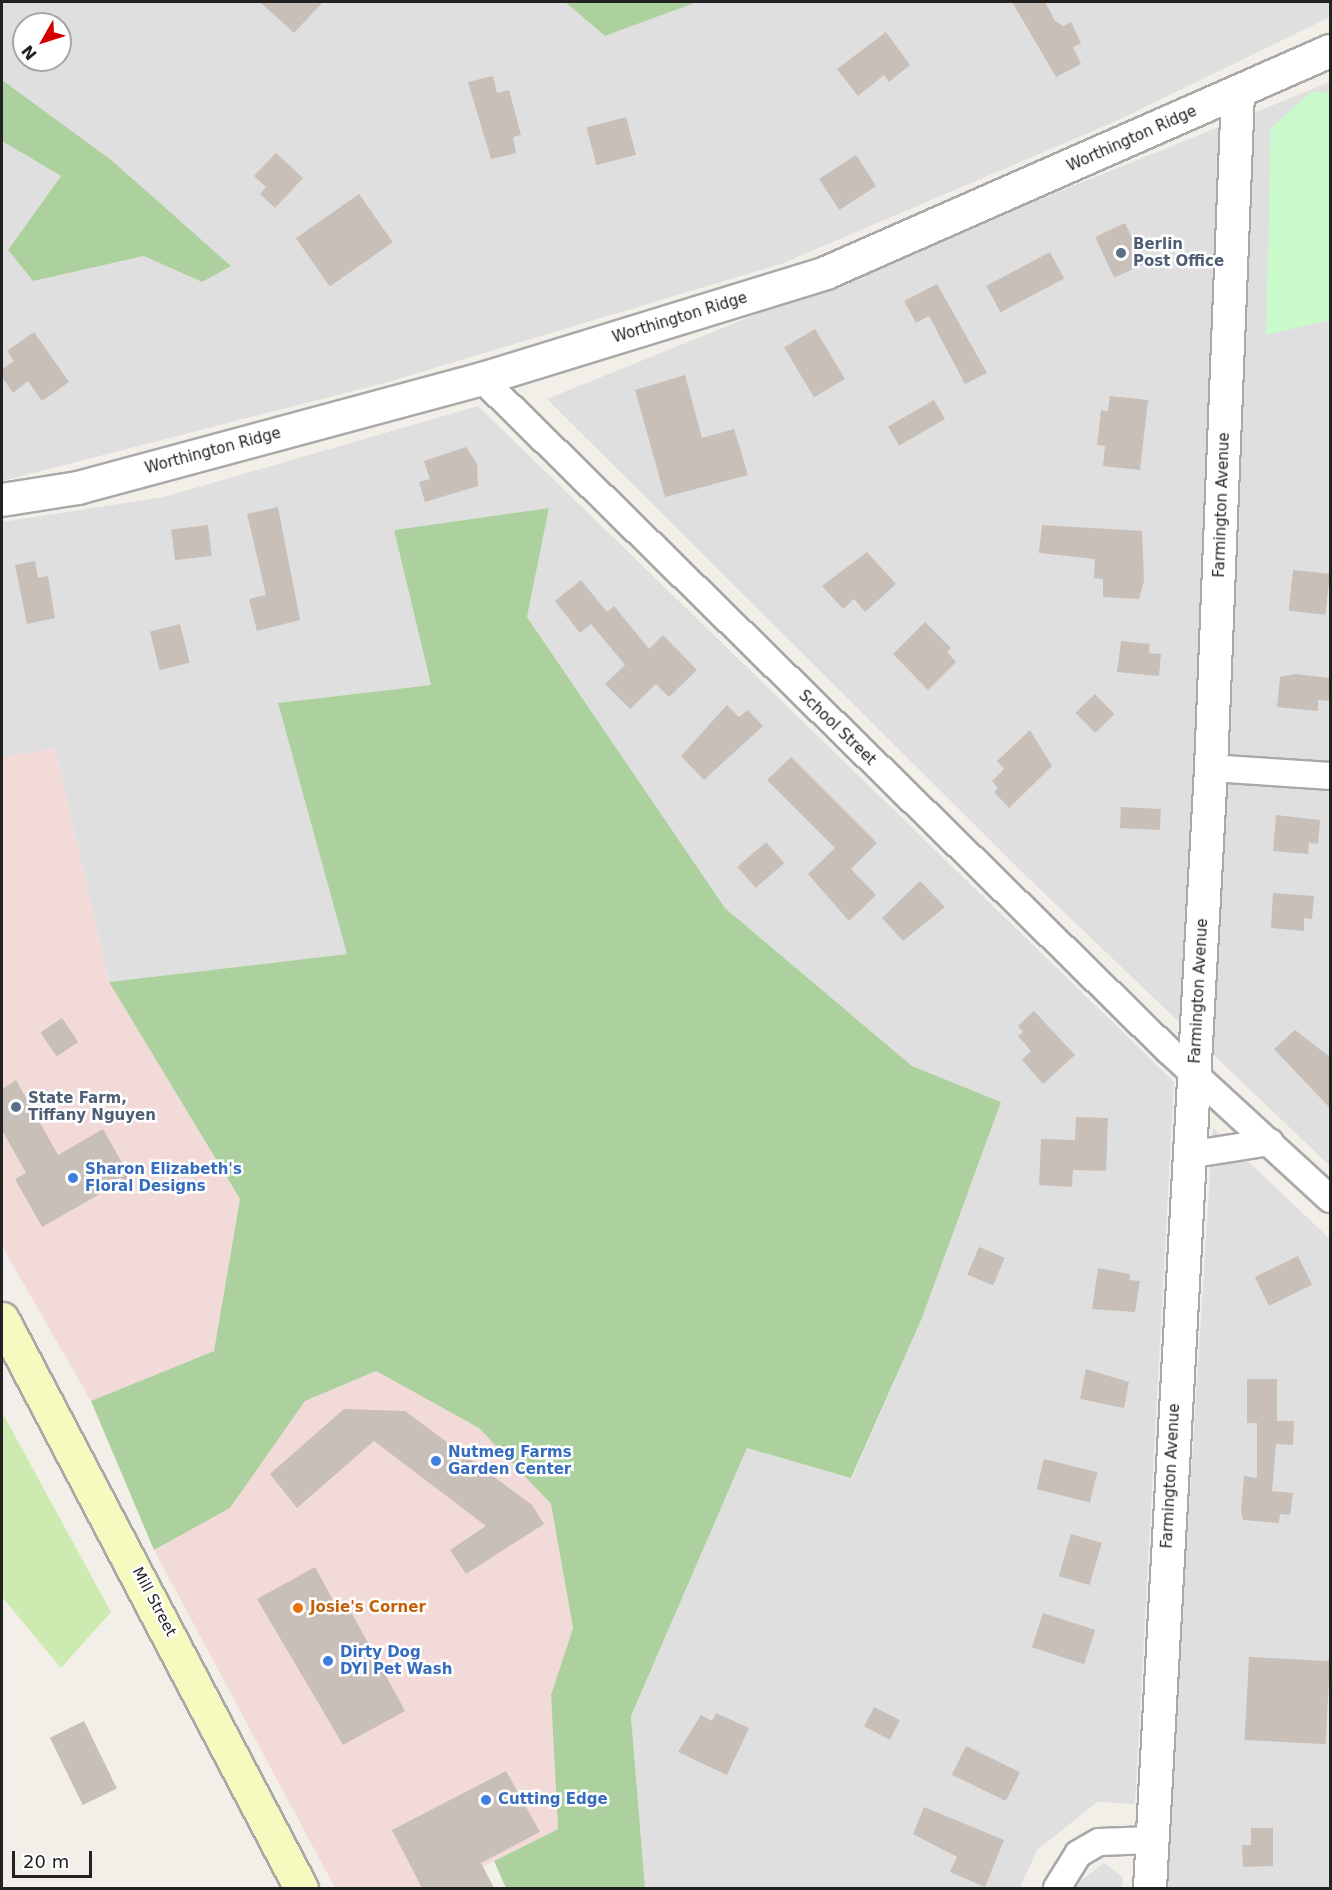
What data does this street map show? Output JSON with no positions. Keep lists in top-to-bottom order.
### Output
{
  "streets": {
    "main road": ["Mill Street"],
    "street": ["Worthington Ridge", "Farmington Avenue", "School Street"]
  },
  "crossings": [
    ["Worthington Ridge", "Farmington Avenue"],
    ["Worthington Ridge", "School Street"],
    ["Farmington Avenue", "School Street"]
  ],
  "places": [
    "Berlin Post Office",
    "State Farm, Tiffany Nguyen",
    "Sharon Elizabeth's Floral Designs",
    "Nutmeg Farms Garden Center",
    "Josie's Corner",
    "Dirty Dog DYI Pet Wash",
    "Cutting Edge"
  ],
  "scale_bar": "20 m",
  "north": "bottom left"
}
